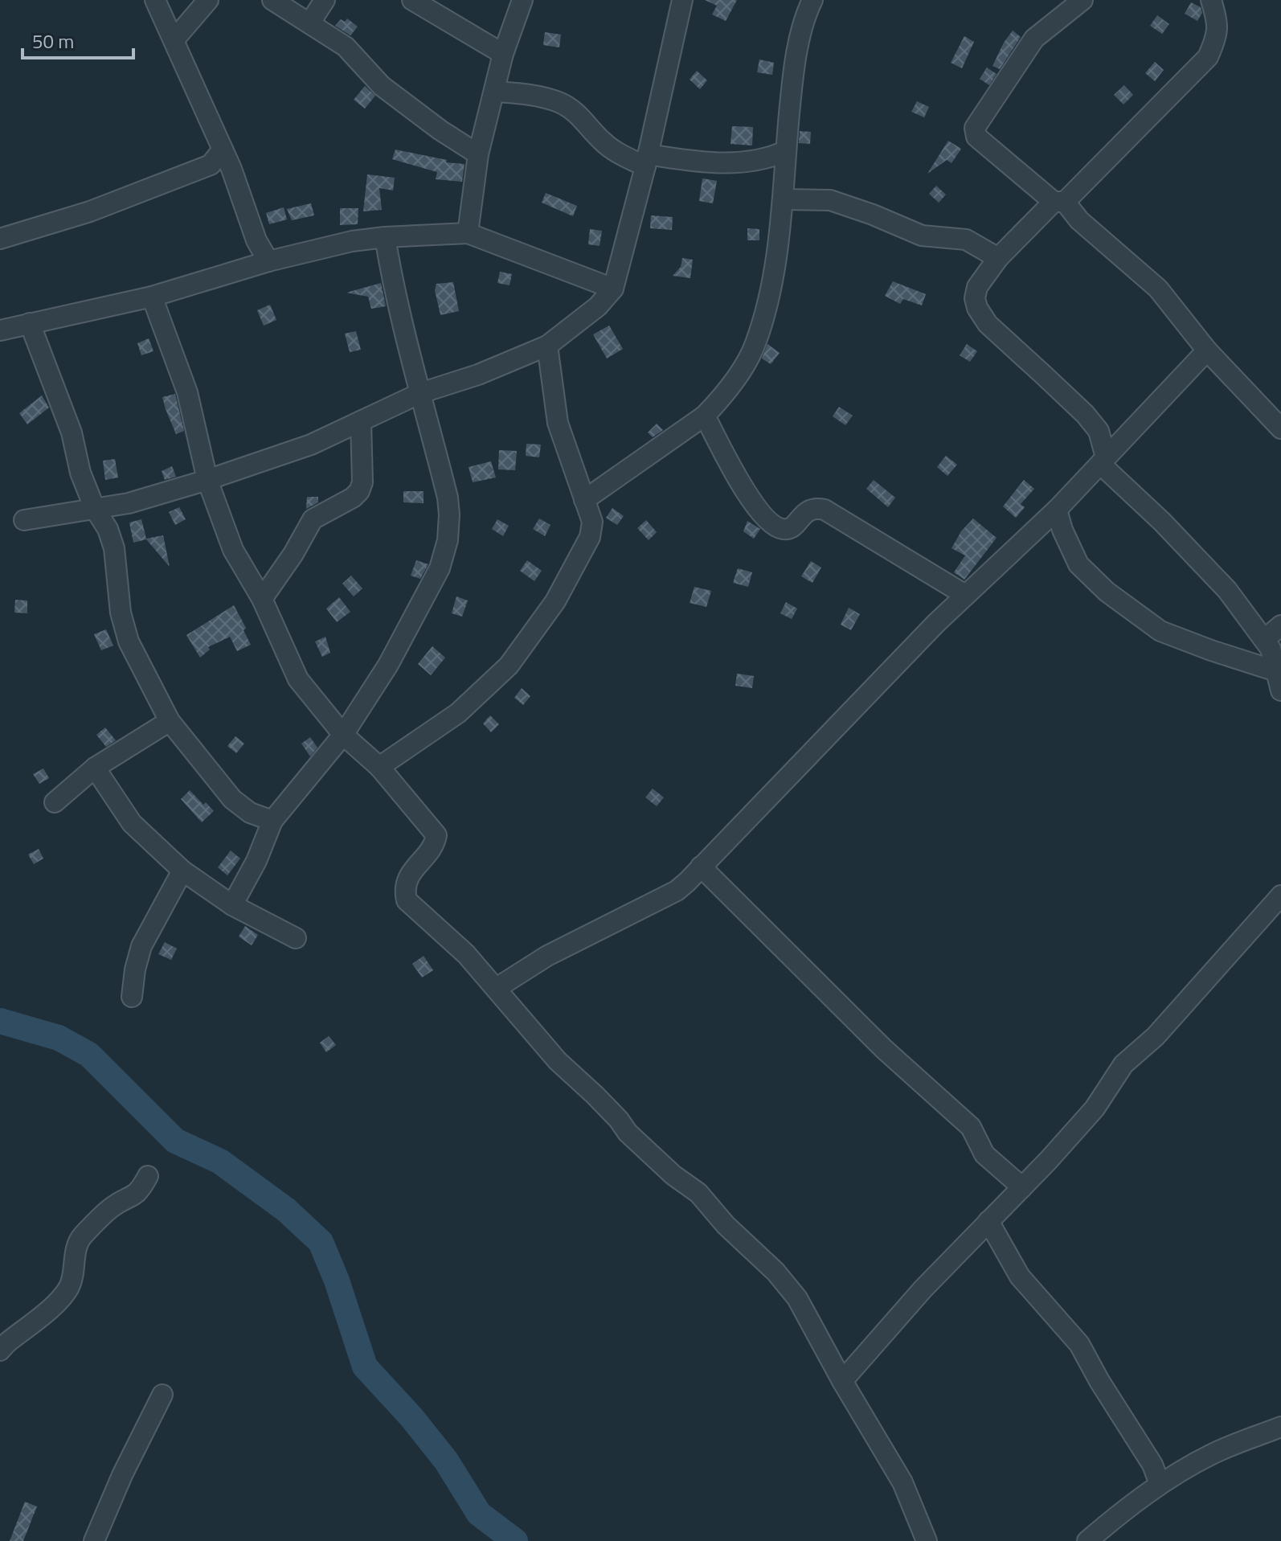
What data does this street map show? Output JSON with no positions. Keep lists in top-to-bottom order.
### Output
{
  "scale_bar": "50 m"
}
